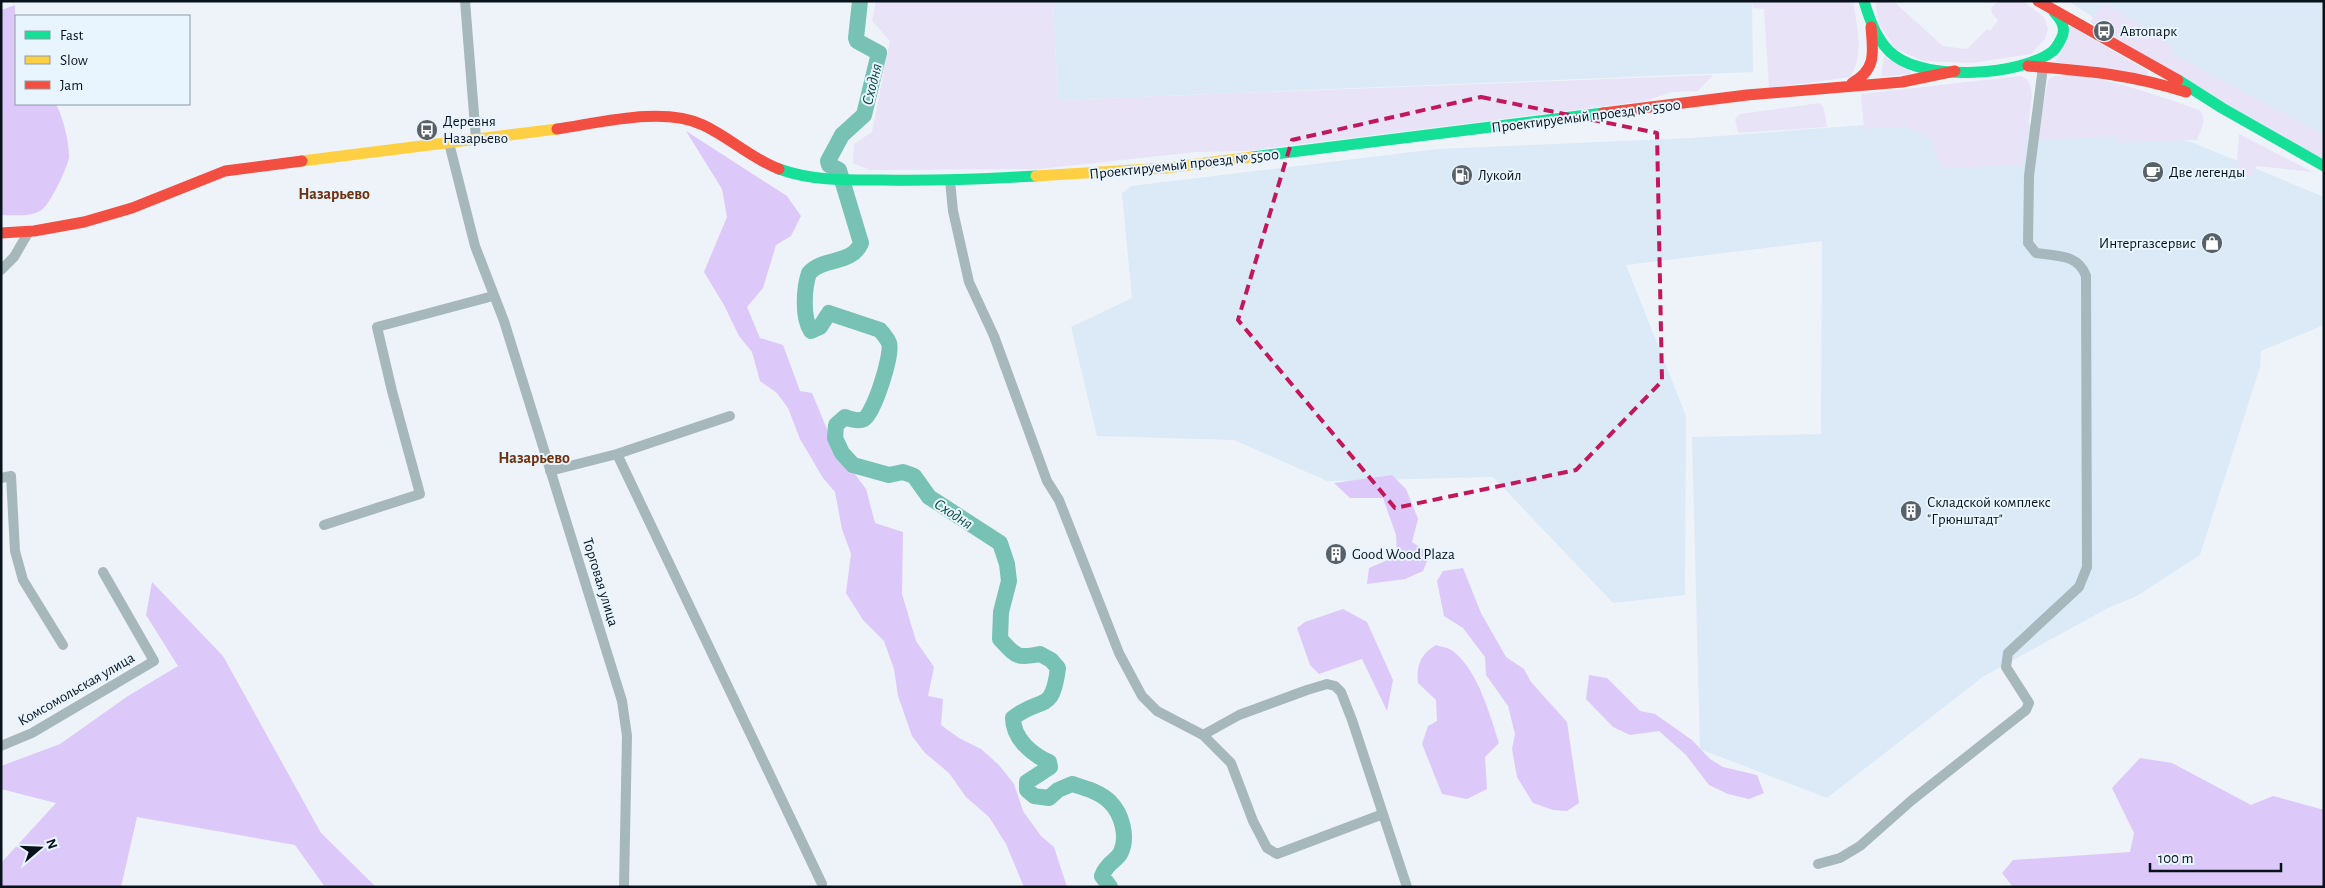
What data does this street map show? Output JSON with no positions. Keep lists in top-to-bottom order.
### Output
{
  "streets": {
    "street": ["Проектируемый проезд № 5500", "Торговая улица", "Комсомольская улица"]
  },
  "crossings": [
    ["Проектируемый проезд № 5500", "Торговая улица"]
  ],
  "districts": ["Назарьево", "Назарьево"],
  "water": ["Сходня"],
  "places": {
    "bus stop": ["Автопарк", "Деревня Назарьево"],
    "cafe": ["Две легенды"],
    "fuel station": ["Лукойл"],
    "shop": ["Интергазсервис"],
    "building": ["Складской комплекс \"Грюнштадт\"", "Good Wood Plaza"]
  },
  "legend": ["Fast", "Slow", "Jam"],
  "scale_bar": "100 m",
  "north": "right"
}
